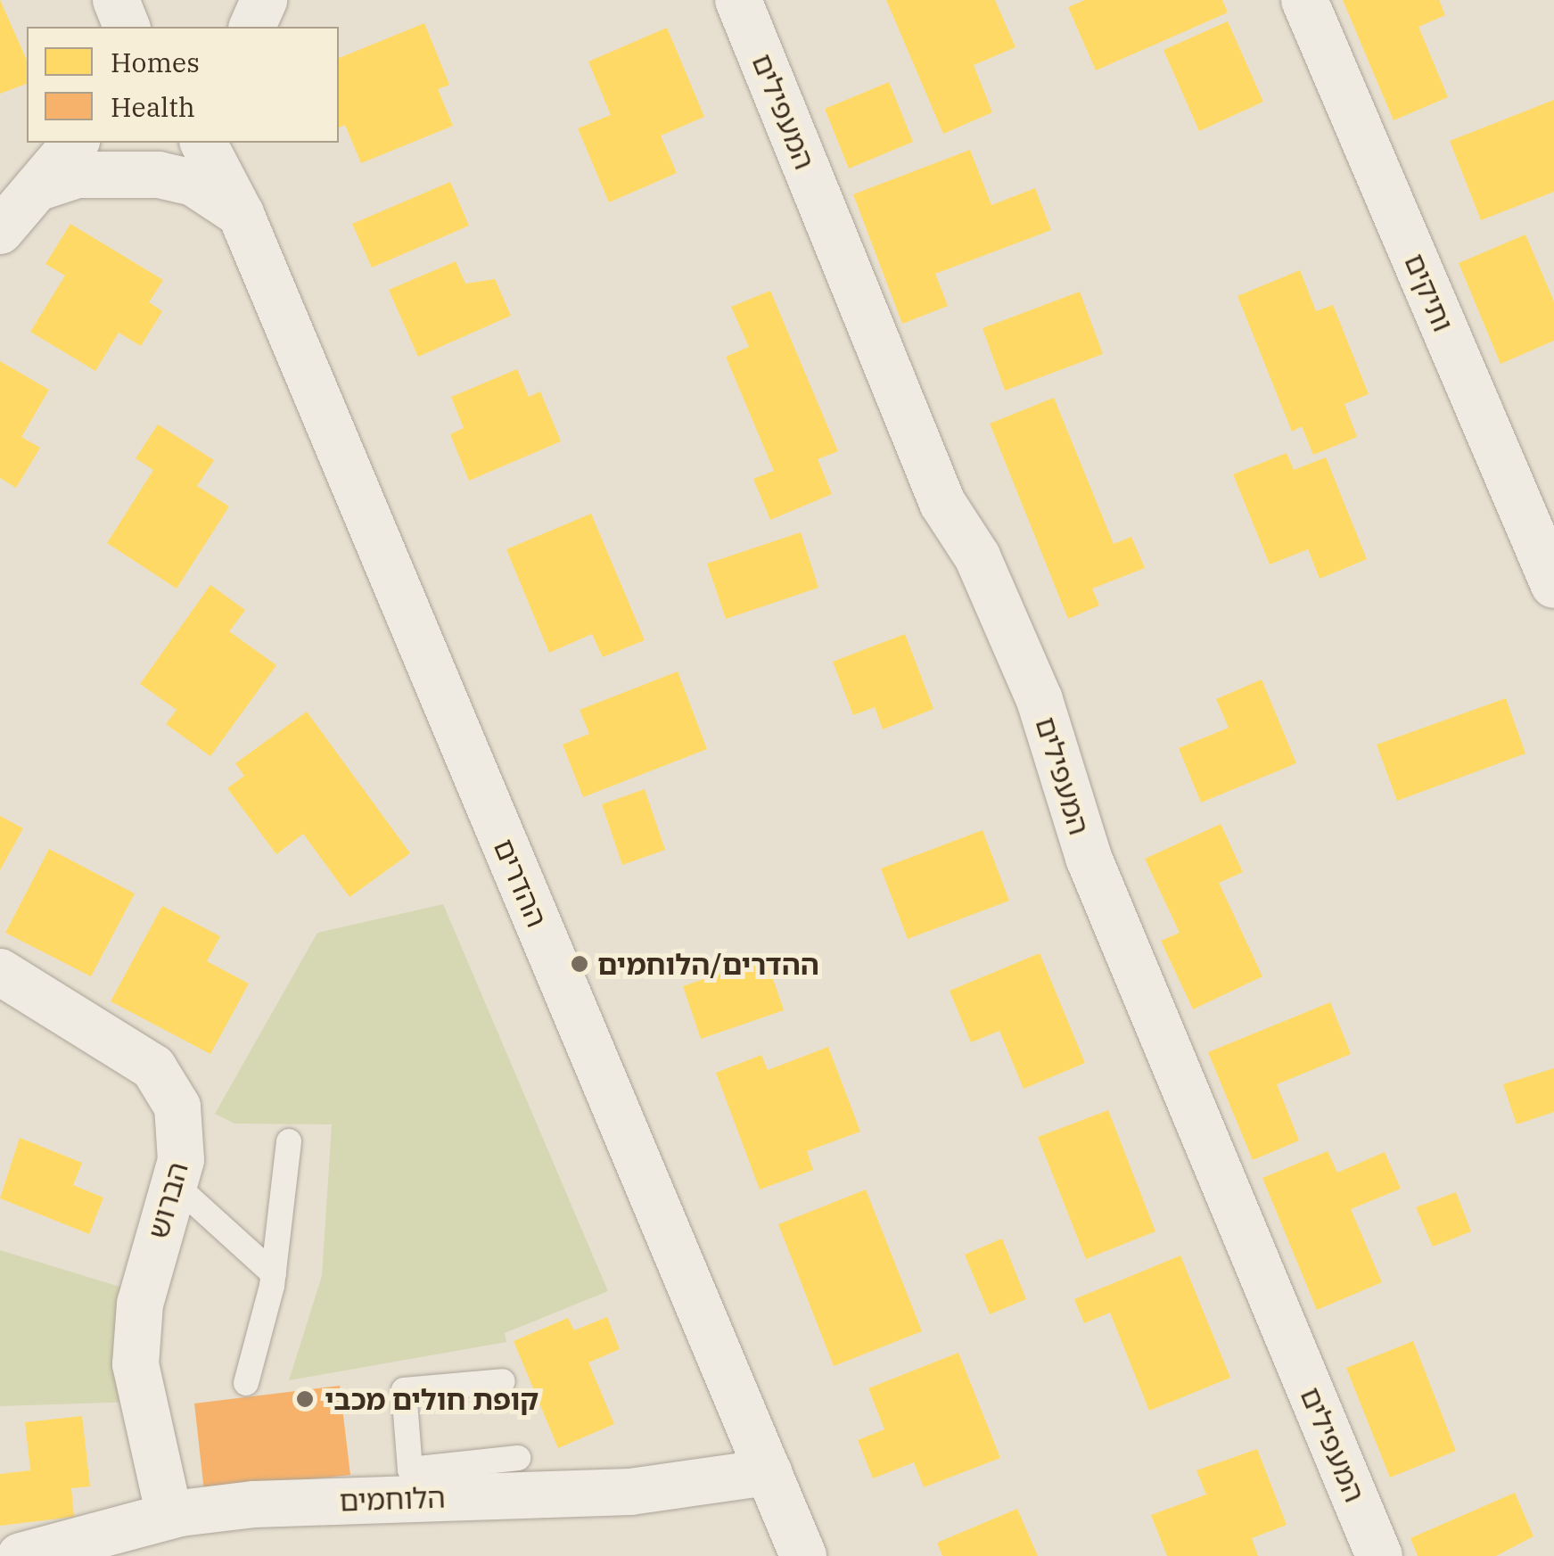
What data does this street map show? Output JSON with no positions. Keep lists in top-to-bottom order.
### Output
{
  "streets": {
    "street": [
      "המעפילים",
      "ותיקים",
      "ההדרים",
      "הברוש",
      "הלוחמים"
    ]
  },
  "crossings": [
    ["ההדרים", "הלוחמים"],
    ["הברוש", "הלוחמים"]
  ],
  "places": ["ההדרים/הלוחמים", "קופת חולים מכבי"],
  "legend": ["Homes", "Health"]
}
